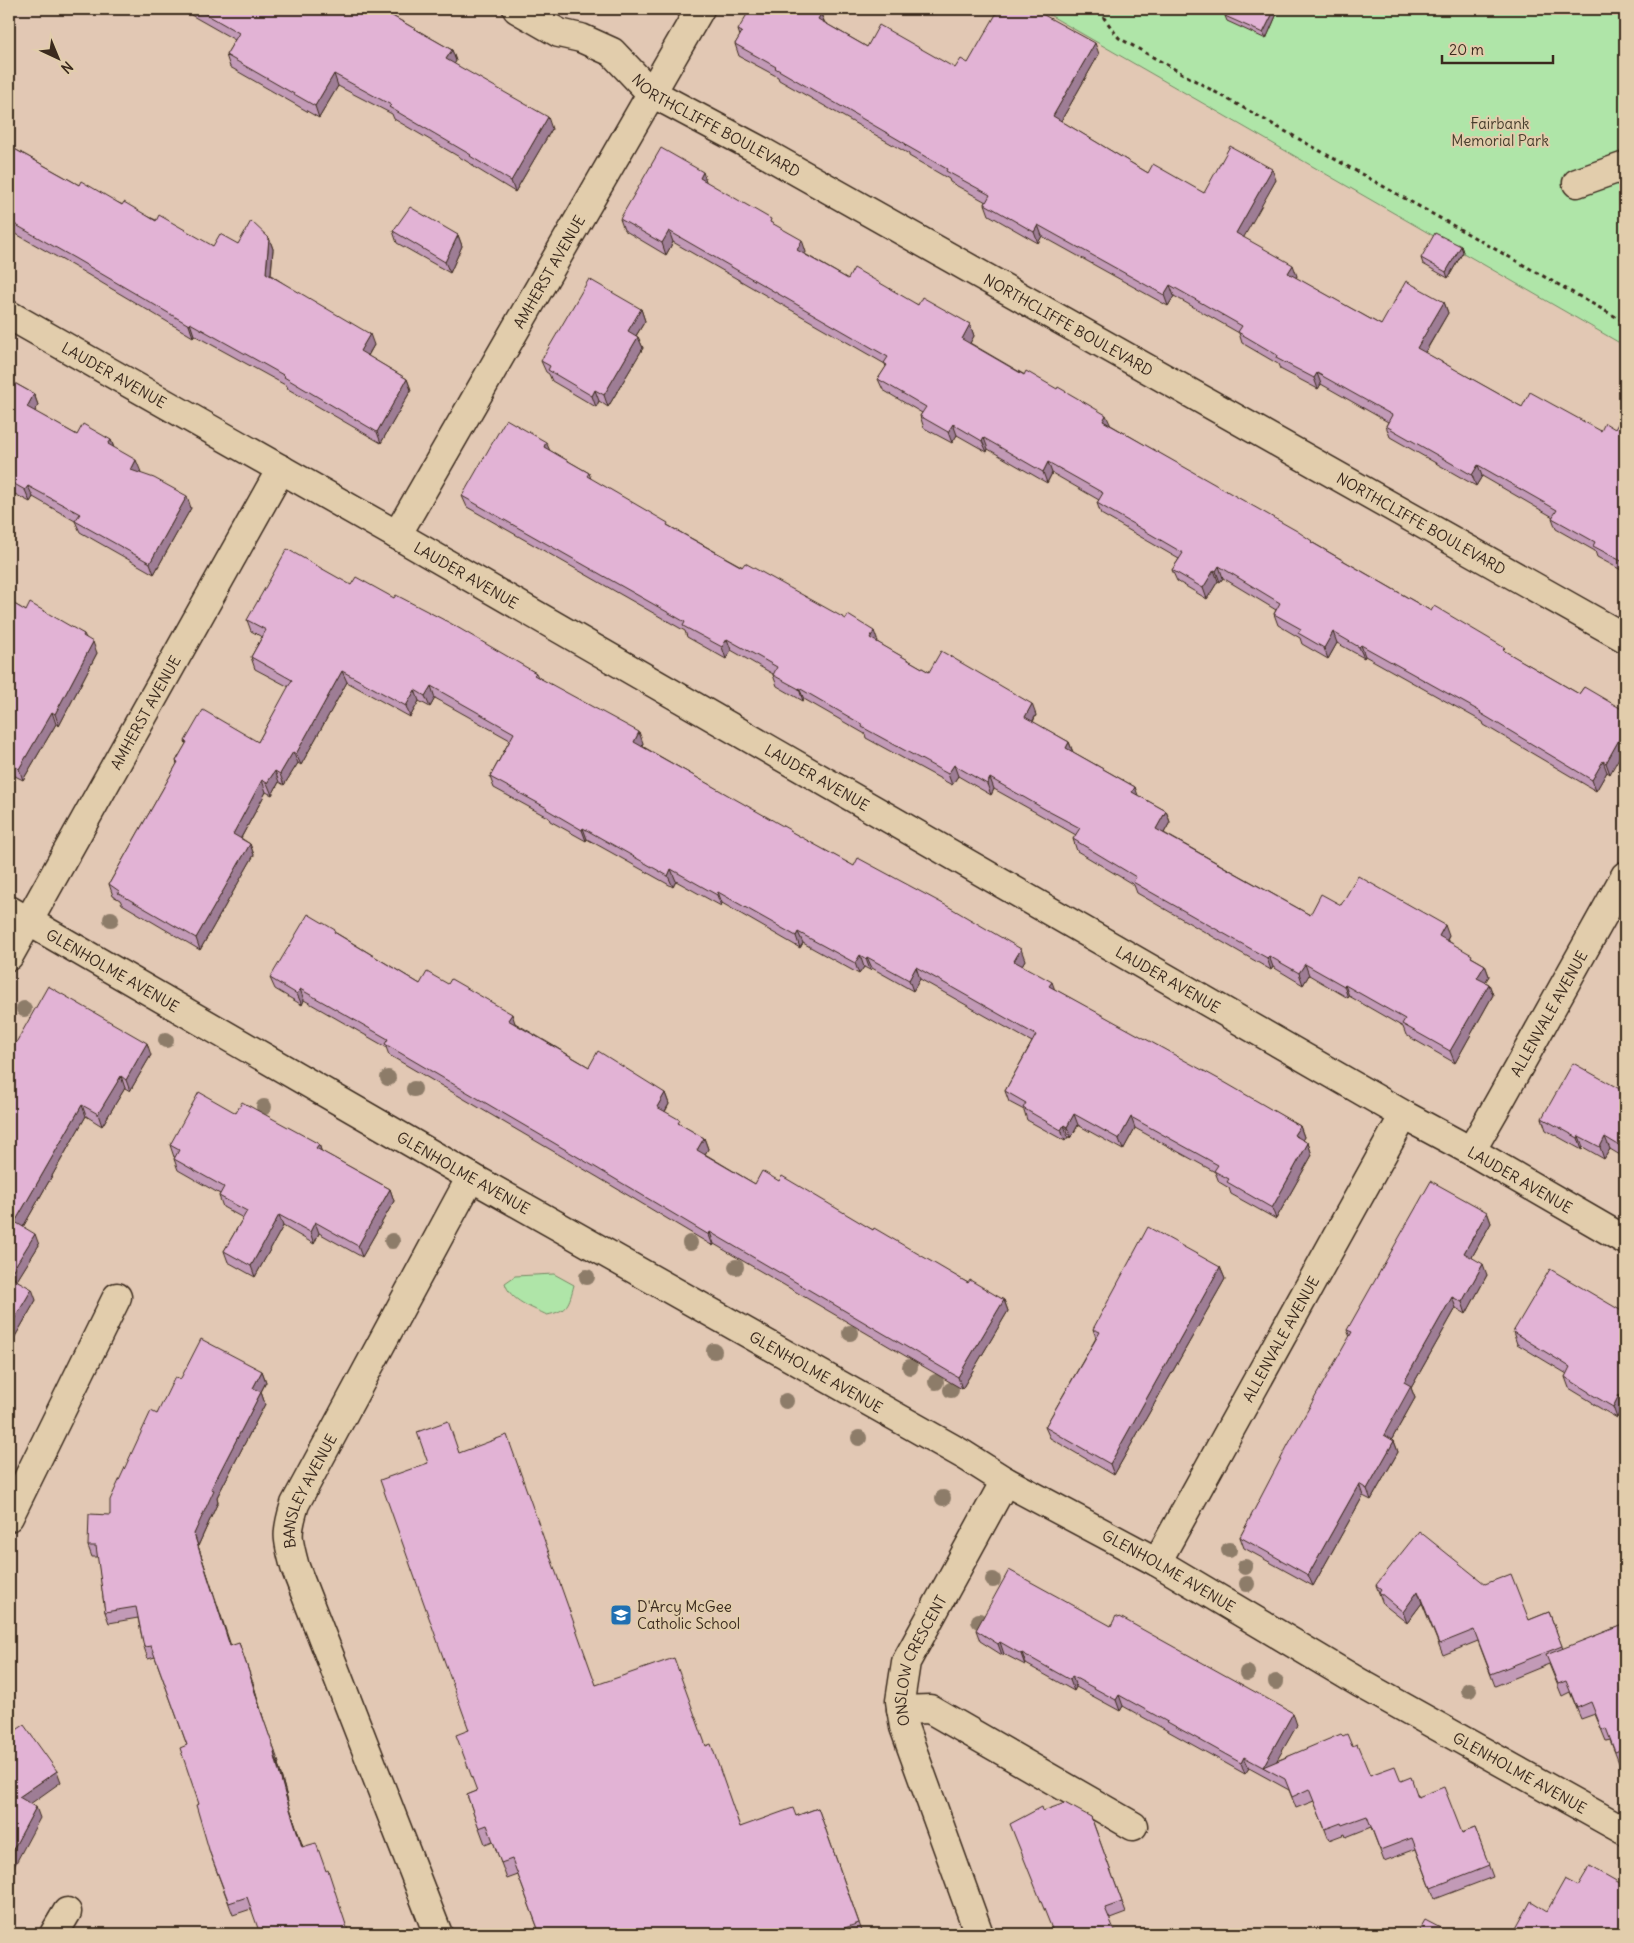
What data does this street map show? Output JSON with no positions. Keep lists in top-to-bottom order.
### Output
{
  "streets": {
    "street": [
      "NORTHCLIFFE BOULEVARD",
      "AMHERST AVENUE",
      "LAUDER AVENUE",
      "GLENHOLME AVENUE",
      "ALLENVALE AVENUE",
      "BANSLEY AVENUE",
      "ONSLOW CRESCENT"
    ]
  },
  "crossings": [
    ["NORTHCLIFFE BOULEVARD", "AMHERST AVENUE"],
    ["AMHERST AVENUE", "LAUDER AVENUE"],
    ["AMHERST AVENUE", "GLENHOLME AVENUE"],
    ["LAUDER AVENUE", "ALLENVALE AVENUE"],
    ["GLENHOLME AVENUE", "ALLENVALE AVENUE"],
    ["GLENHOLME AVENUE", "BANSLEY AVENUE"],
    ["GLENHOLME AVENUE", "ONSLOW CRESCENT"]
  ],
  "parks": ["Fairbank Memorial Park"],
  "places": {
    "school or university": ["D'Arcy McGee Catholic School"]
  },
  "scale_bar": "20 m",
  "north": "bottom right"
}
